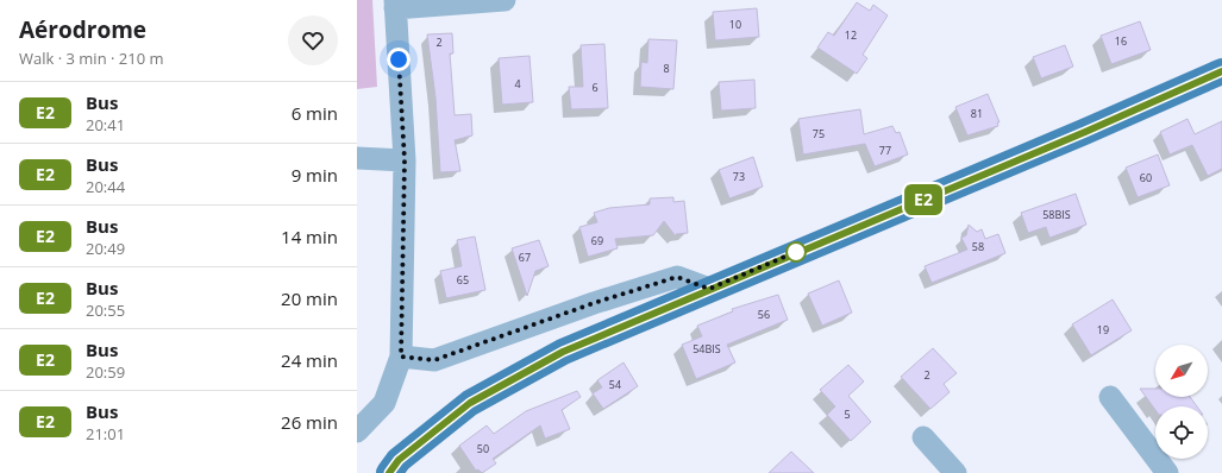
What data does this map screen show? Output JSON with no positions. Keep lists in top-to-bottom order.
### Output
{
  "lines": ["bus line E2"],
  "house_numbers": [
    "10",
    "12",
    "16",
    "2",
    "8",
    "4",
    "6",
    "81",
    "75",
    "77",
    "73",
    "60",
    "58BIS",
    "69",
    "58",
    "67",
    "65",
    "56",
    "19",
    "54BIS",
    "2",
    "54",
    "5",
    "50"
  ],
  "north": "bottom left",
  "page": {
    "heading": ["Aérodrome", "Walk · 3 min · 210 m"],
    "on_map": "E2",
    "list": [
      {
        "mark": "E2",
        "name": "Bus",
        "note": "20:41",
        "value": "6 min"
      },
      {
        "mark": "E2",
        "name": "Bus",
        "note": "20:44",
        "value": "9 min"
      },
      {
        "mark": "E2",
        "name": "Bus",
        "note": "20:49",
        "value": "14 min"
      },
      {
        "mark": "E2",
        "name": "Bus",
        "note": "20:55",
        "value": "20 min"
      },
      {
        "mark": "E2",
        "name": "Bus",
        "note": "20:59",
        "value": "24 min"
      },
      {
        "mark": "E2",
        "name": "Bus",
        "note": "21:01",
        "value": "26 min"
      }
    ]
  }
}
